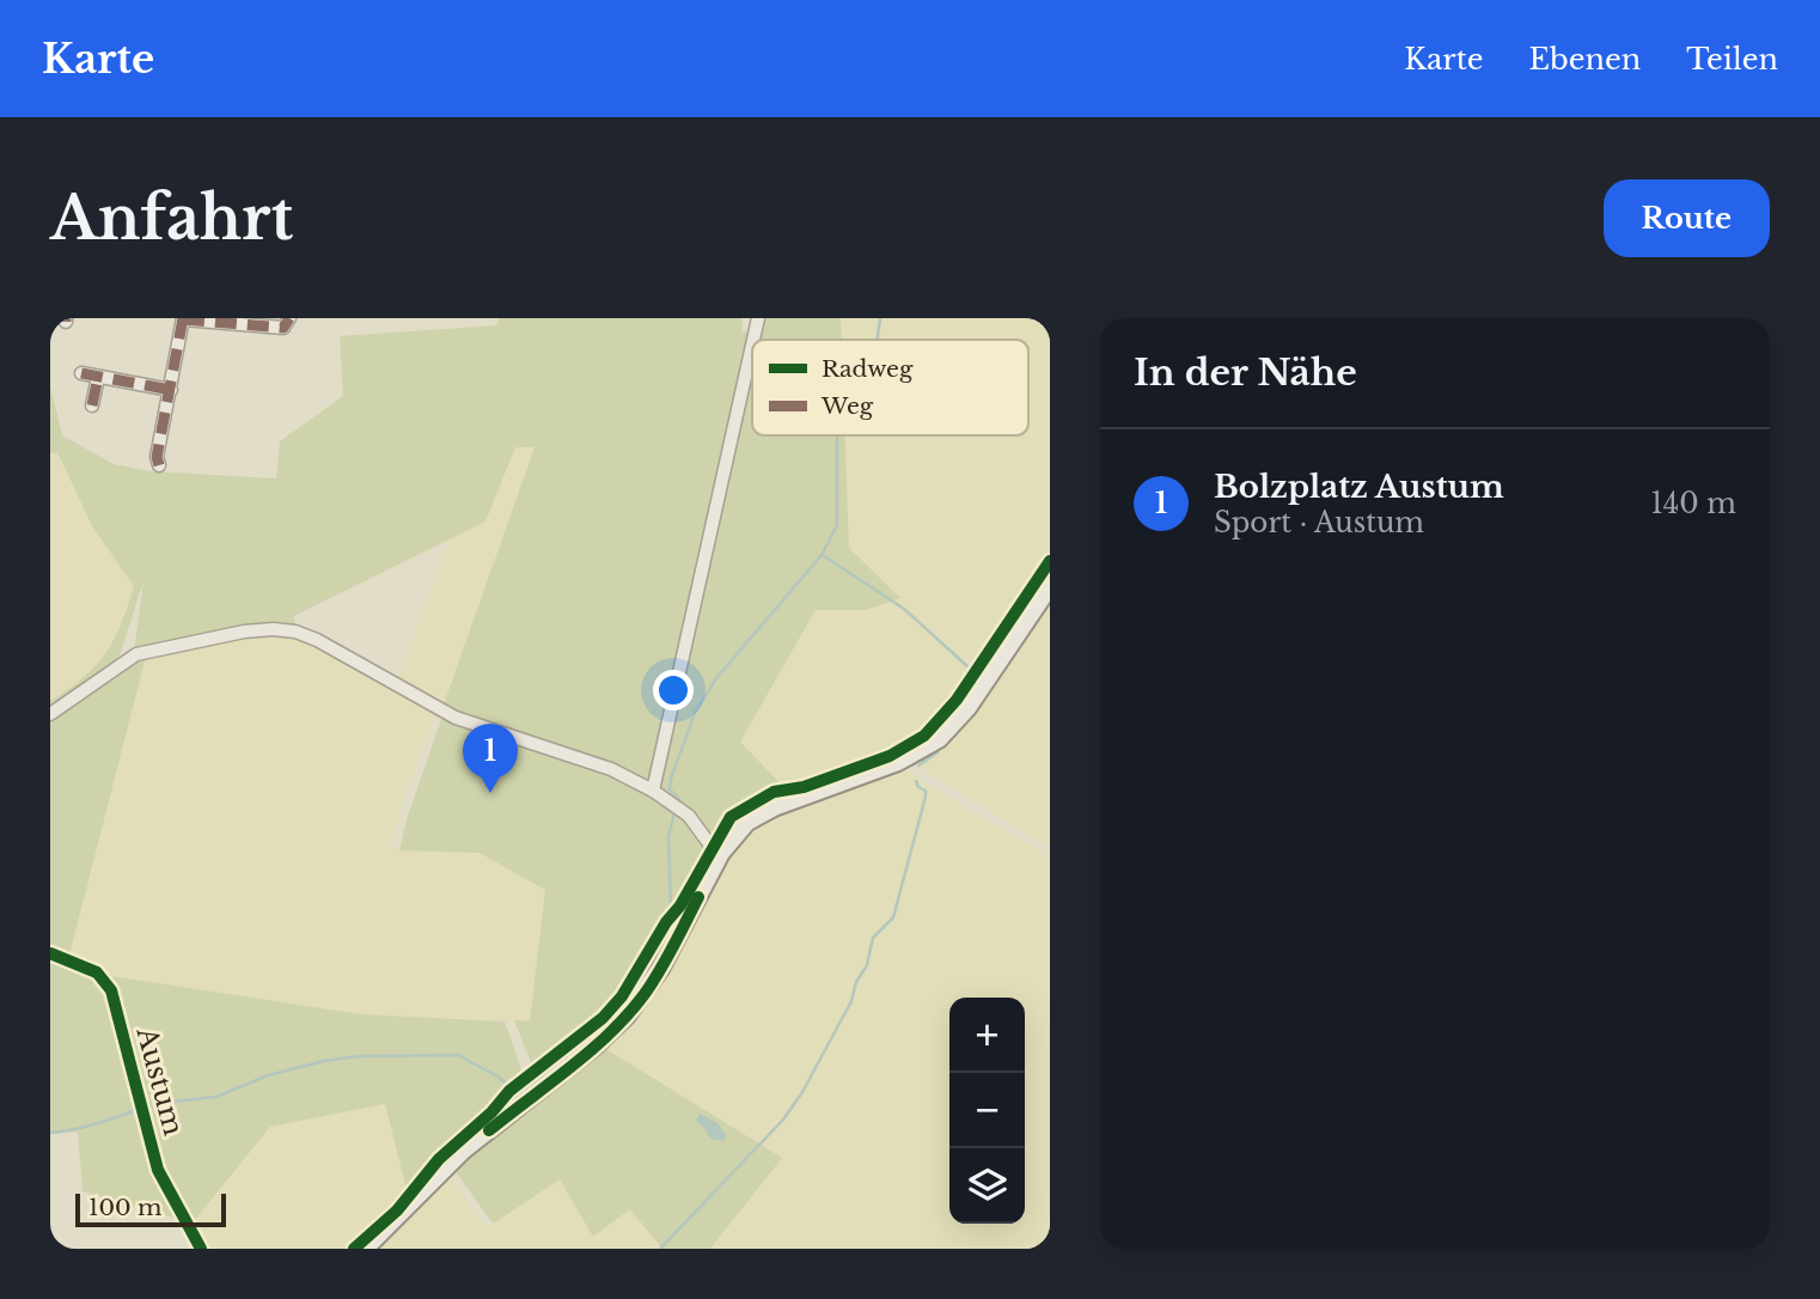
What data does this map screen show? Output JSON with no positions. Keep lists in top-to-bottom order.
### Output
{
  "streets": {
    "street": ["Austum"]
  },
  "legend": ["Radweg", "Weg"],
  "scale_bar": "100 m",
  "page": {
    "header": "Karte",
    "nav": ["Karte", "Ebenen", "Teilen"],
    "buttons": "Route",
    "title": "Anfahrt",
    "heading": "In der Nähe",
    "list": [
      {
        "mark": "1",
        "name": "Bolzplatz Austum",
        "note": "Sport · Austum",
        "value": "140 m"
      }
    ],
    "pins": "1",
    "map_buttons": ["+", "−"],
    "scale": "100 m"
  }
}
